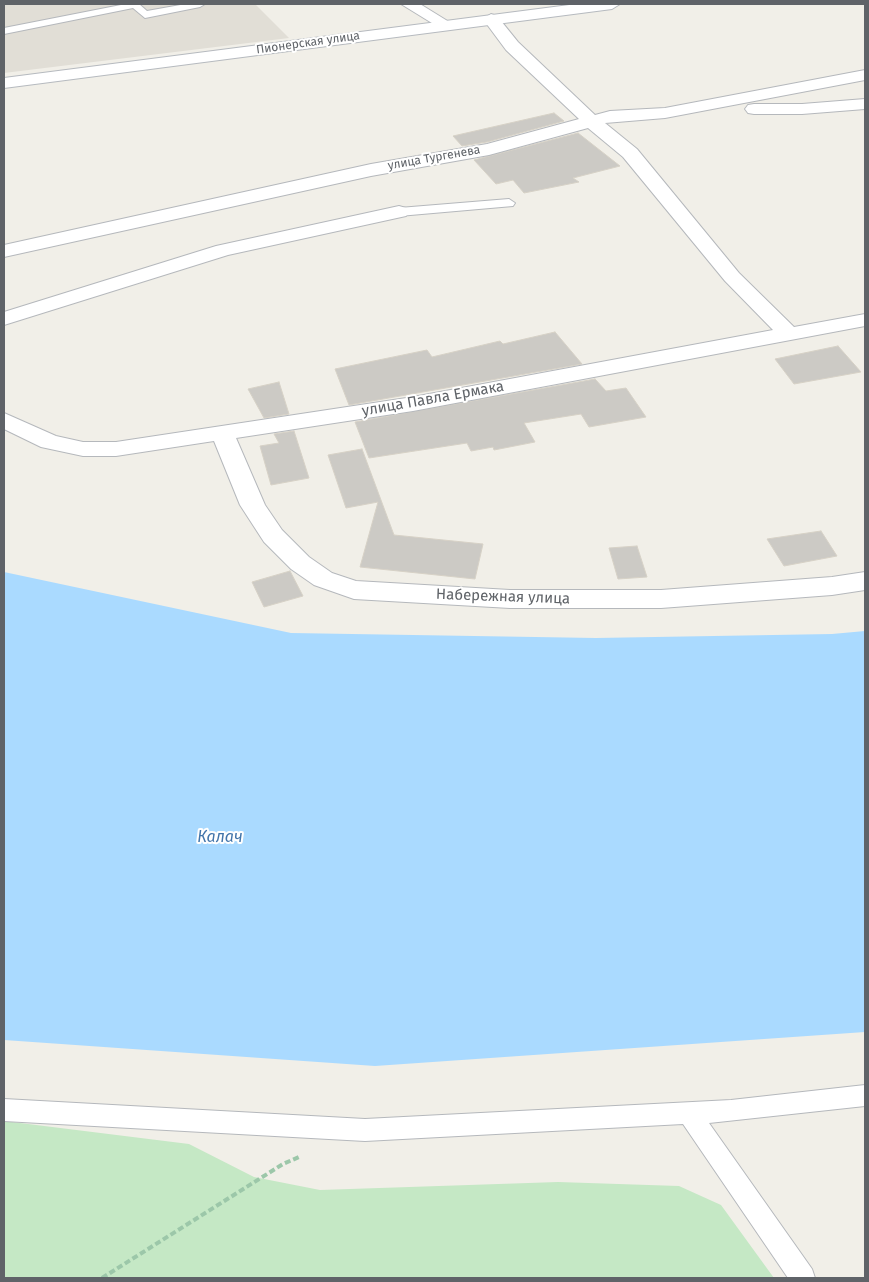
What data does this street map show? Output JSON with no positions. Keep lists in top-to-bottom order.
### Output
{
  "streets": {
    "street": [
      "Пионерская улица",
      "улица Тургенева",
      "улица Павла Ермака",
      "Набережная улица"
    ]
  },
  "crossings": [
    ["улица Павла Ермака", "Набережная улица"]
  ],
  "water": ["Калач"]
}
